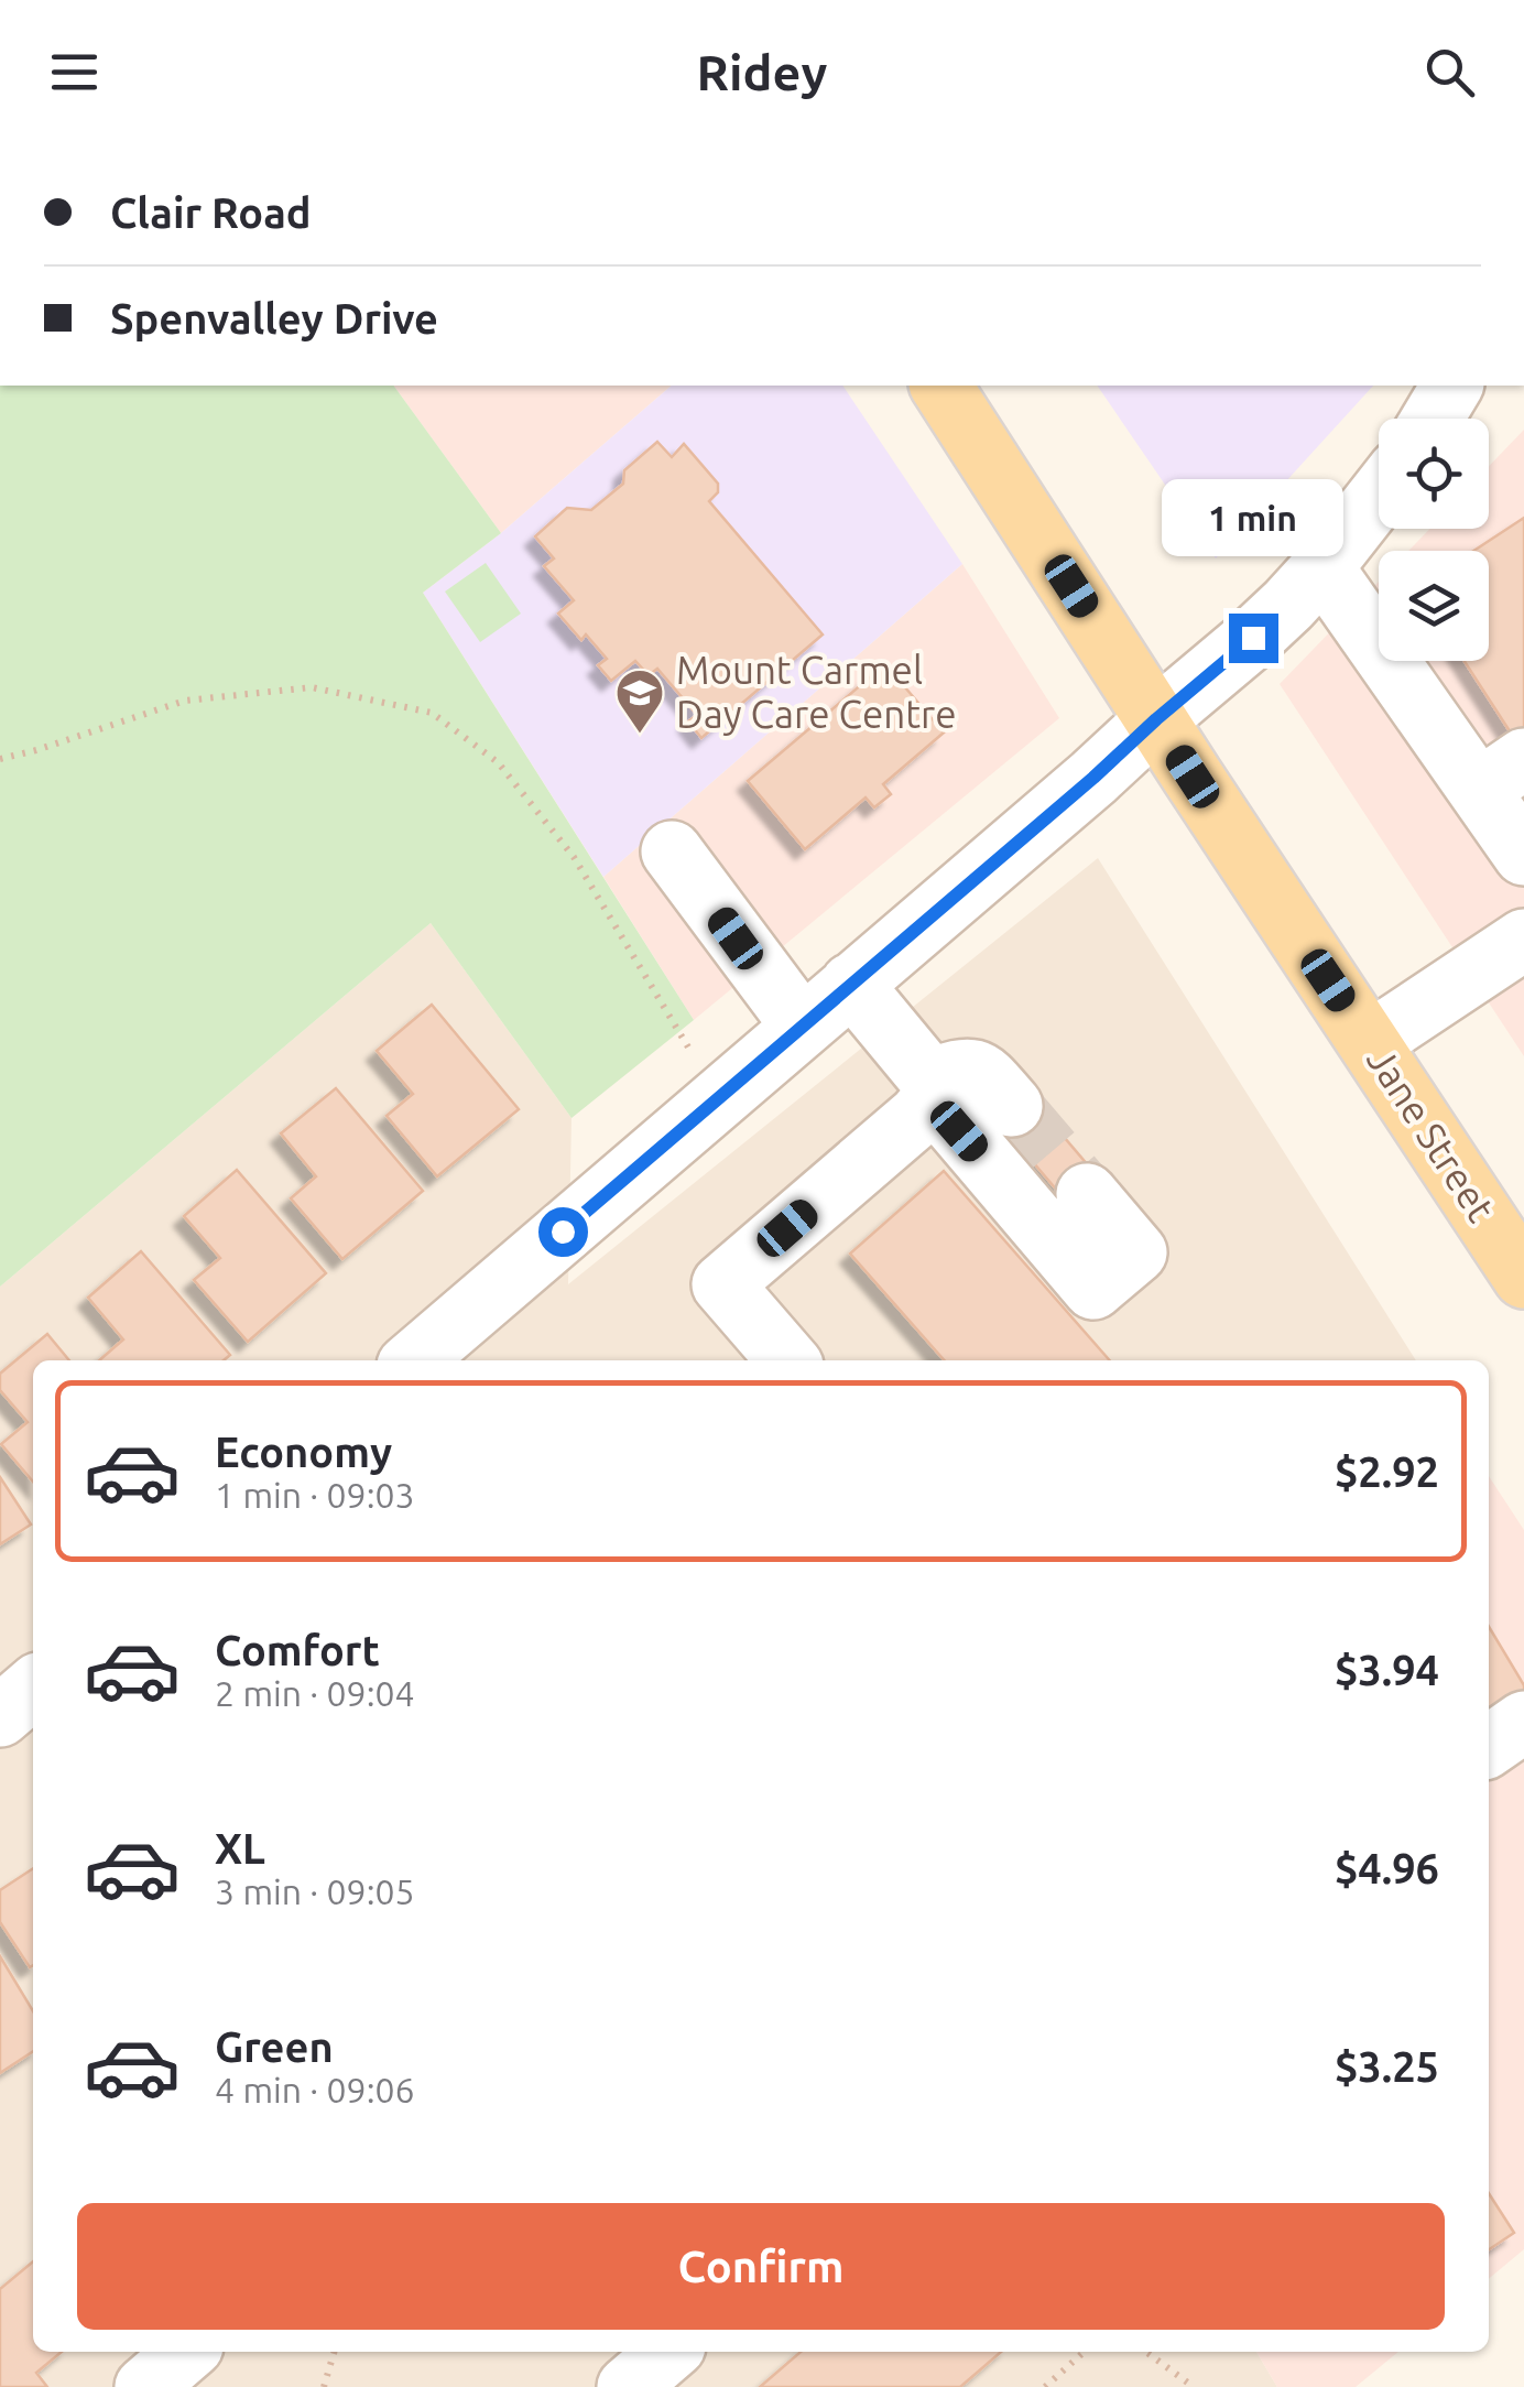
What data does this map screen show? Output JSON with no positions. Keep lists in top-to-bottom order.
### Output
{
  "streets": {
    "main road": ["Jane Street"]
  },
  "places": {
    "school or university": ["Mount Carmel Day Care Centre"]
  },
  "page": {
    "header": "Ridey",
    "banner": ["Clair Road", "Spenvalley Drive"],
    "bubble": "1 min",
    "list": [
      {
        "name": "Economy",
        "note": "1 min · 09:03",
        "value": "$2.92"
      },
      {
        "name": "Comfort",
        "note": "2 min · 09:04",
        "value": "$3.94"
      },
      {
        "name": "XL",
        "note": "3 min · 09:05",
        "value": "$4.96"
      },
      {
        "name": "Green",
        "note": "4 min · 09:06",
        "value": "$3.25"
      }
    ],
    "buttons": "Confirm"
  }
}
